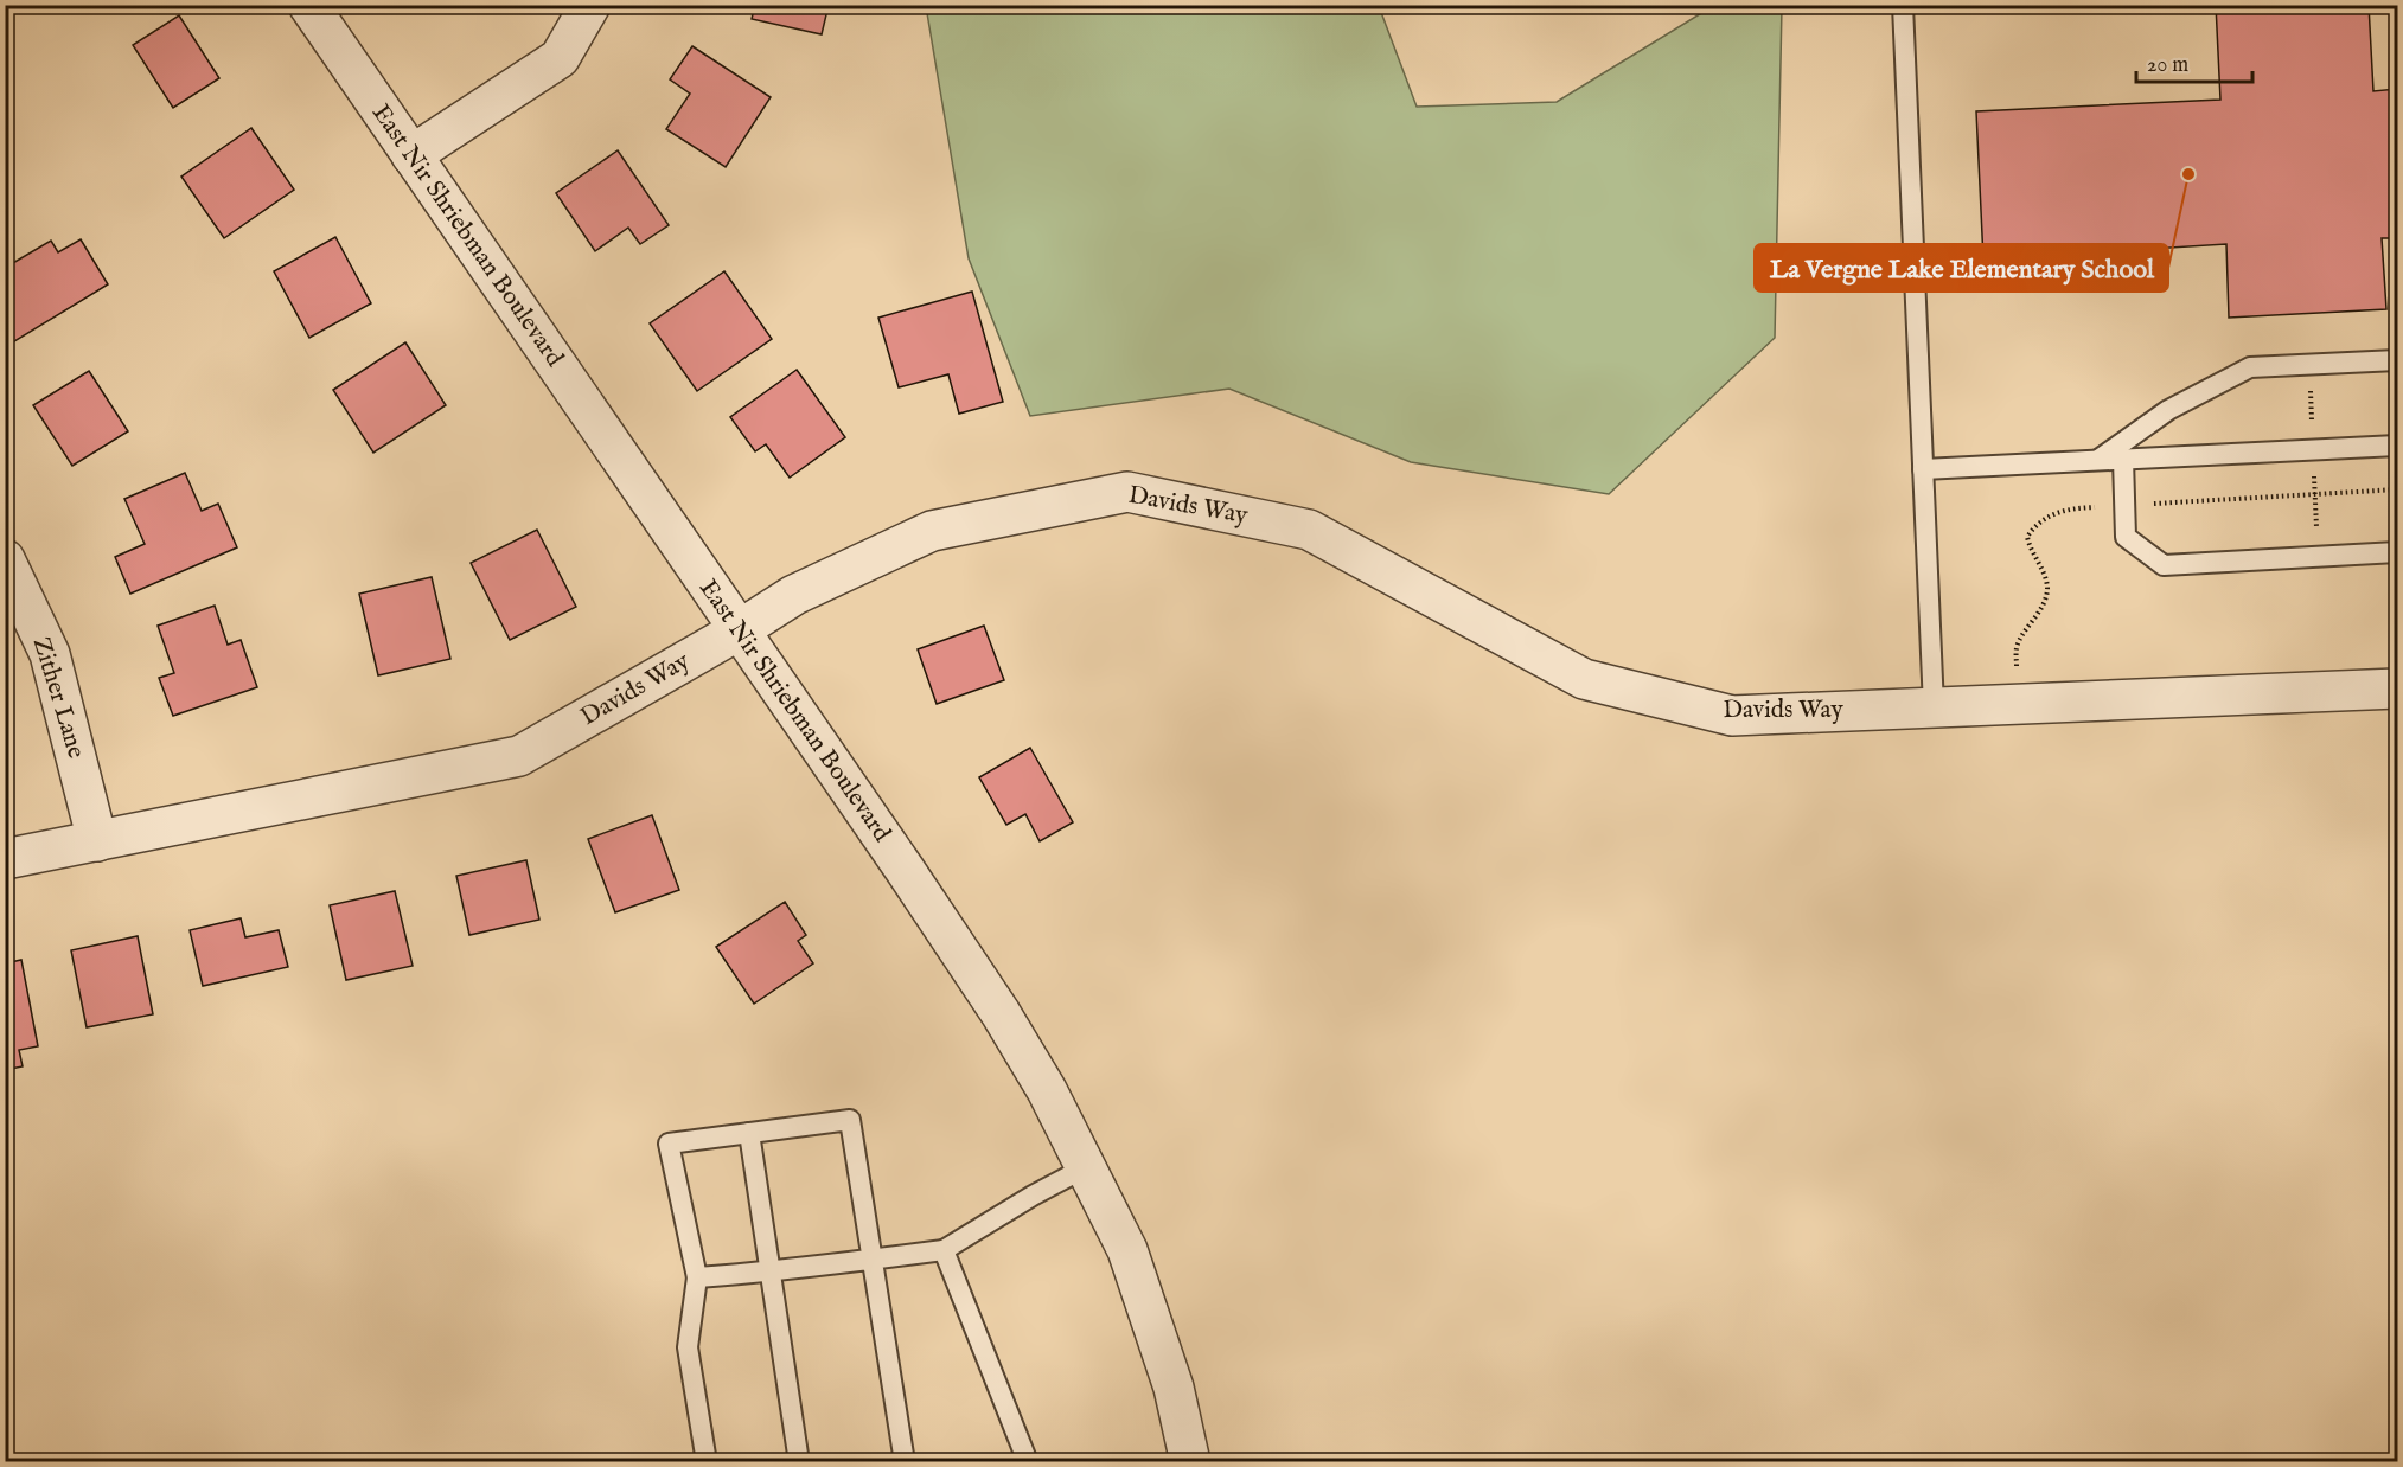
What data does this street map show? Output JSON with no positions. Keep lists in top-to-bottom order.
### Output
{
  "streets": {
    "street": ["East Nir Shriebman Boulevard", "Davids Way", "Zither Lane"]
  },
  "crossings": [
    ["East Nir Shriebman Boulevard", "Davids Way"],
    ["Davids Way", "Zither Lane"]
  ],
  "places": ["La Vergne Lake Elementary School"],
  "scale_bar": "20 m"
}
